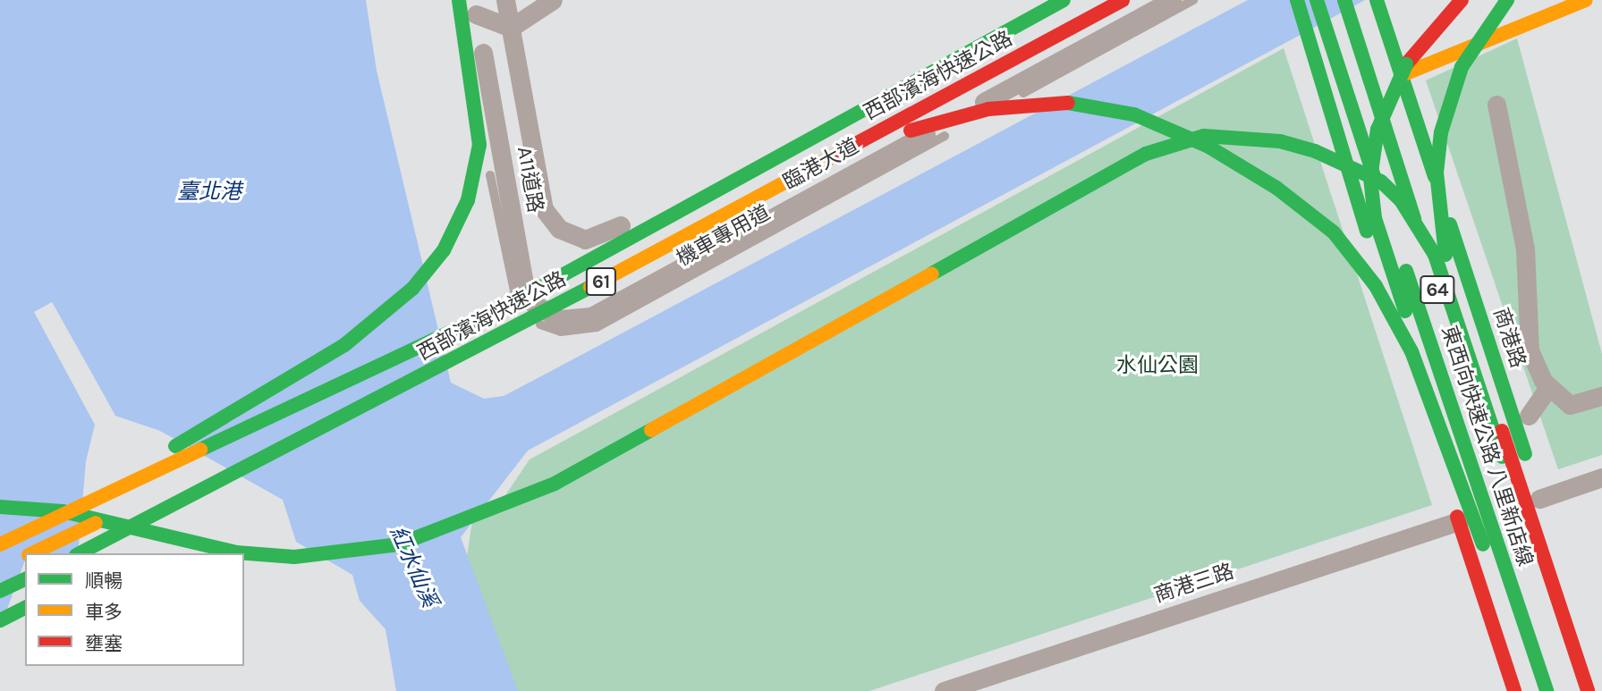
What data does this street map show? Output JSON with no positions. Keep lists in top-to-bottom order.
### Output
{
  "streets": {
    "main road": [
      "西部濱海快速公路",
      "61",
      "64",
      "商港路",
      "東西向快速公路 八里新店線"
    ],
    "street": ["臨港大道", "A11道路", "商港三路"],
    "lane": ["機車專用道"]
  },
  "crossings": [
    ["臨港大道", "A11道路"]
  ],
  "water": ["臺北港", "紅水仙溪"],
  "parks": ["水仙公園"],
  "legend": ["順暢", "車多", "壅塞"]
}
